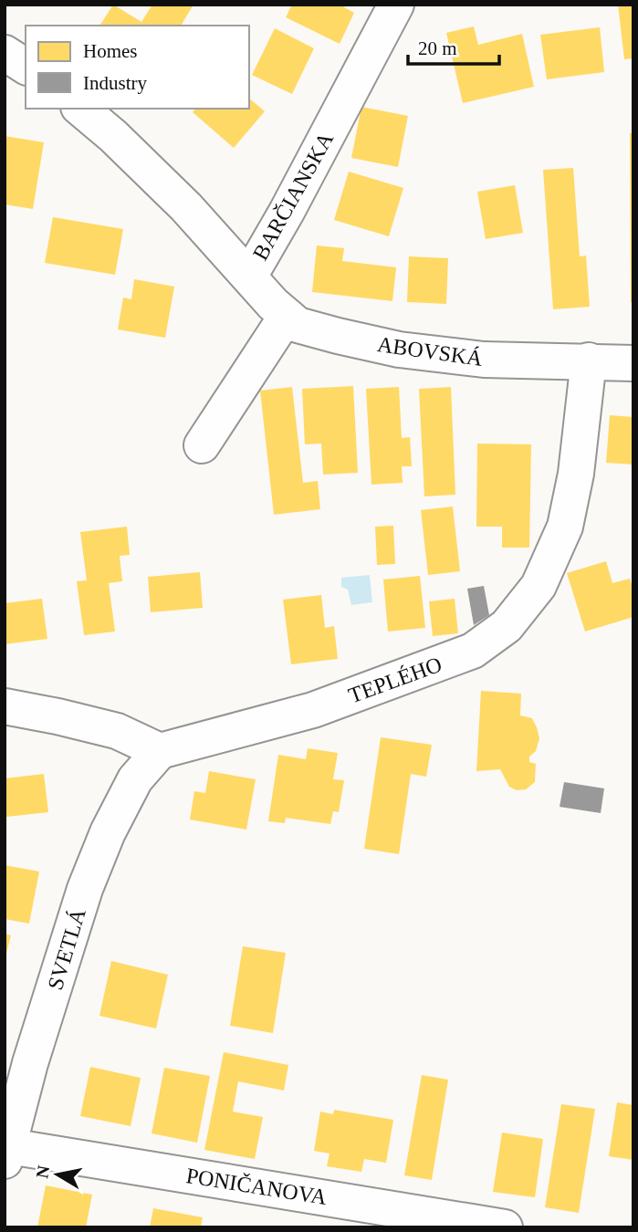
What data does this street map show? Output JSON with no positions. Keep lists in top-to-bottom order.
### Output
{
  "streets": {
    "street": [
      "BARČIANSKA",
      "ABOVSKÁ",
      "TEPLÉHO",
      "SVETLÁ",
      "PONIČANOVA"
    ]
  },
  "crossings": [
    ["BARČIANSKA", "ABOVSKÁ"],
    ["ABOVSKÁ", "TEPLÉHO"],
    ["TEPLÉHO", "SVETLÁ"],
    ["SVETLÁ", "PONIČANOVA"]
  ],
  "legend": ["Homes", "Industry"],
  "scale_bar": "20 m",
  "north": "left"
}
